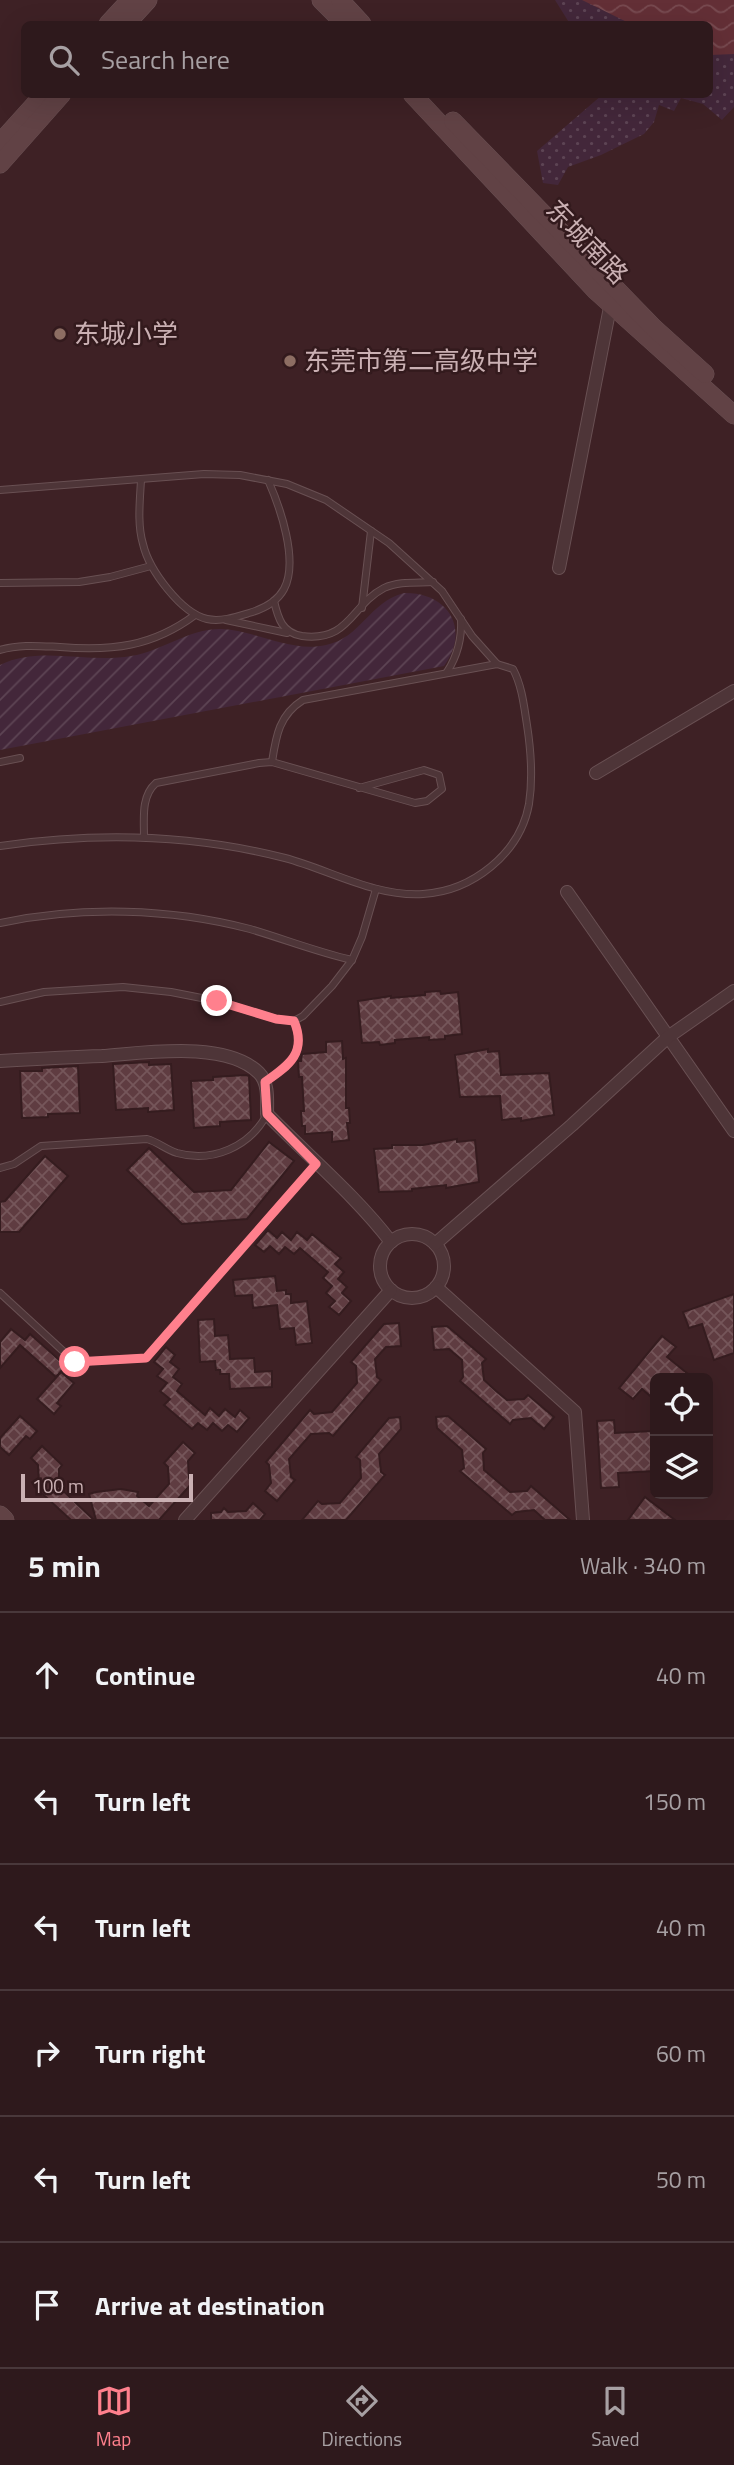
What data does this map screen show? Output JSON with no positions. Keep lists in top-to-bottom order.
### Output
{
  "streets": {
    "street": ["东城南路"]
  },
  "places": ["东城小学", "东莞市第二高级中学"],
  "scale_bar": "100 m",
  "page": {
    "search": "Search here",
    "scale": "100 m",
    "heading": ["5 min", "Walk · 340 m"],
    "list": [
      ["Continue", "40 m"],
      ["Turn left", "150 m"],
      ["Turn left", "40 m"],
      ["Turn right", "60 m"],
      ["Turn left", "50 m"],
      "Arrive at destination"
    ],
    "nav": ["Map", "Directions", "Saved"]
  }
}
